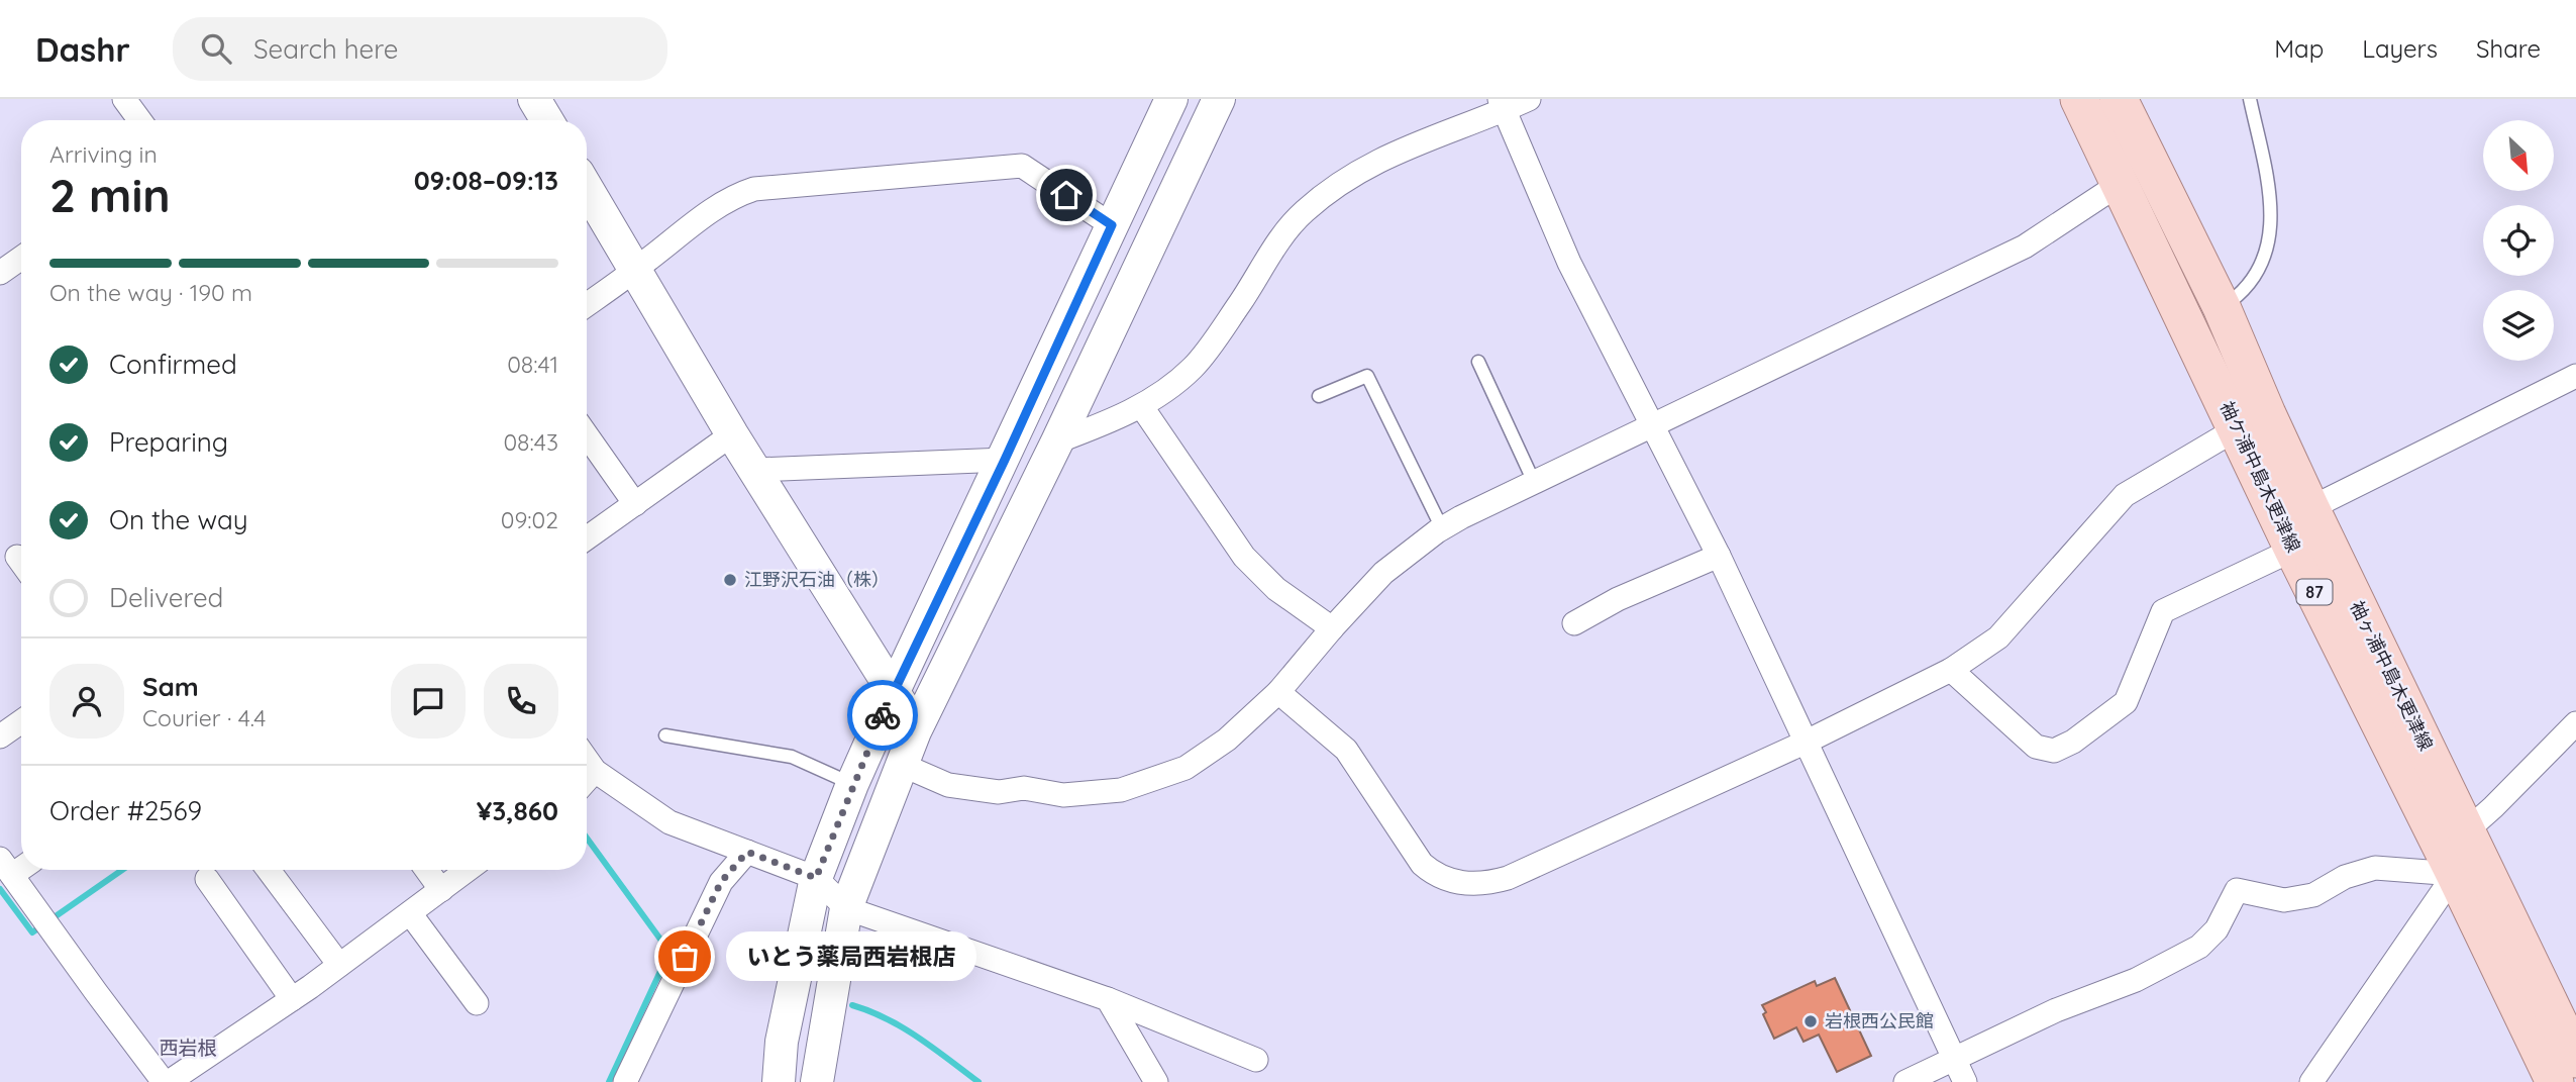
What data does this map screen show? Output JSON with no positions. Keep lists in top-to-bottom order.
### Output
{
  "streets": {
    "main road": ["袖ケ浦中島木更津線", "87", "袖ヶ浦中島木更津線"]
  },
  "crossings": [
    ["袖ケ浦中島木更津線", "袖ヶ浦中島木更津線"]
  ],
  "districts": ["西岩根"],
  "places": ["江野沢石油（株）", "いとう薬局西岩根店", "岩根西公民館"],
  "north": "bottom right",
  "page": {
    "header": "Dashr",
    "search": "Search here",
    "nav": ["Map", "Layers", "Share"],
    "heading": ["2 min", "Arriving in", "09:08–09:13"],
    "panel": [
      "Sam",
      "Courier · 4.4",
      "Order #2569",
      "¥3,860"
    ],
    "bar": "On the way · 190 m",
    "list": [
      ["Confirmed", "08:41"],
      ["Preparing", "08:43"],
      ["On the way", "09:02"],
      "Delivered"
    ],
    "bubble": "いとう薬局西岩根店"
  }
}
